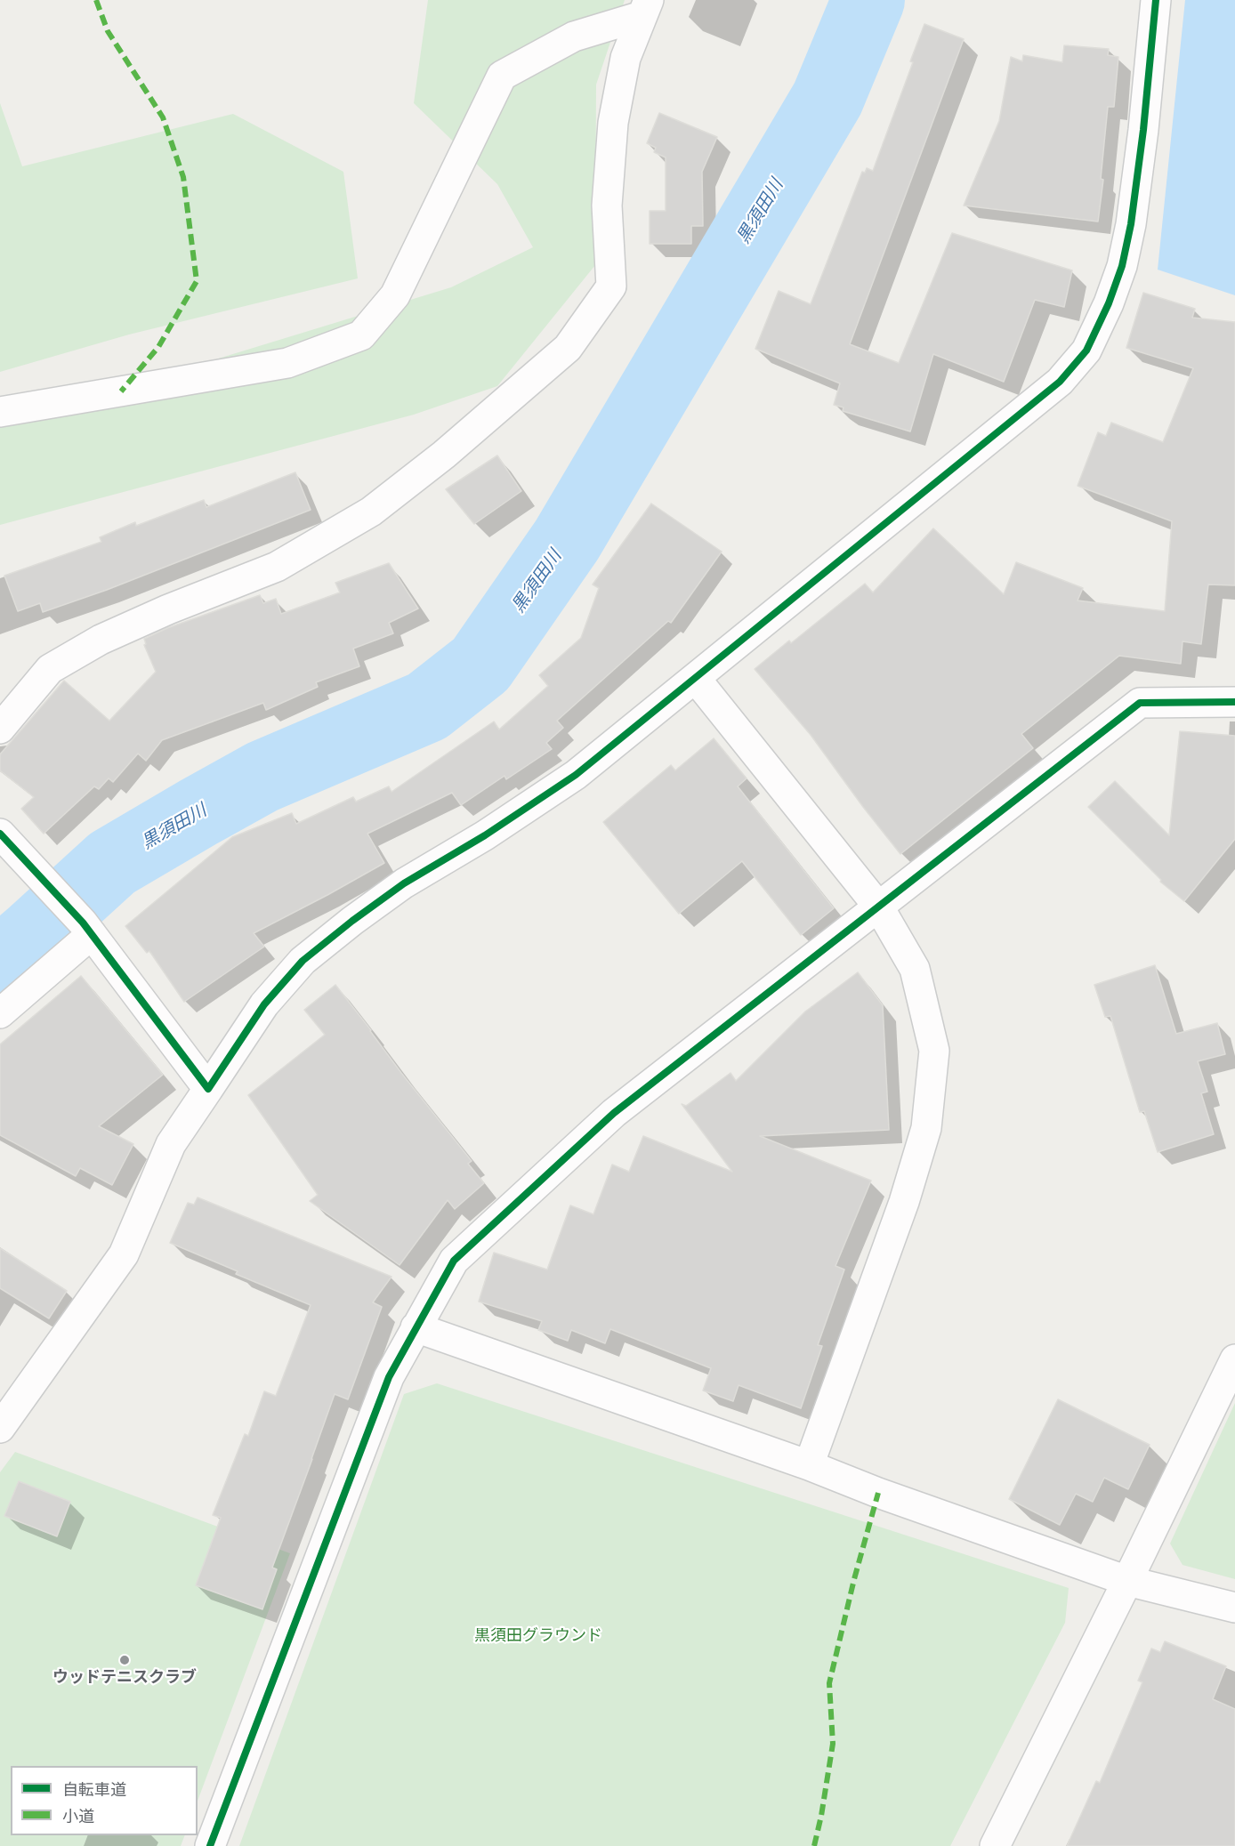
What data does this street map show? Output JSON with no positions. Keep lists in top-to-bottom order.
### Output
{
  "water": ["黒須田川"],
  "parks": ["黒須田グラウンド"],
  "places": ["ウッドテニスクラブ"],
  "legend": ["自転車道", "小道"]
}
